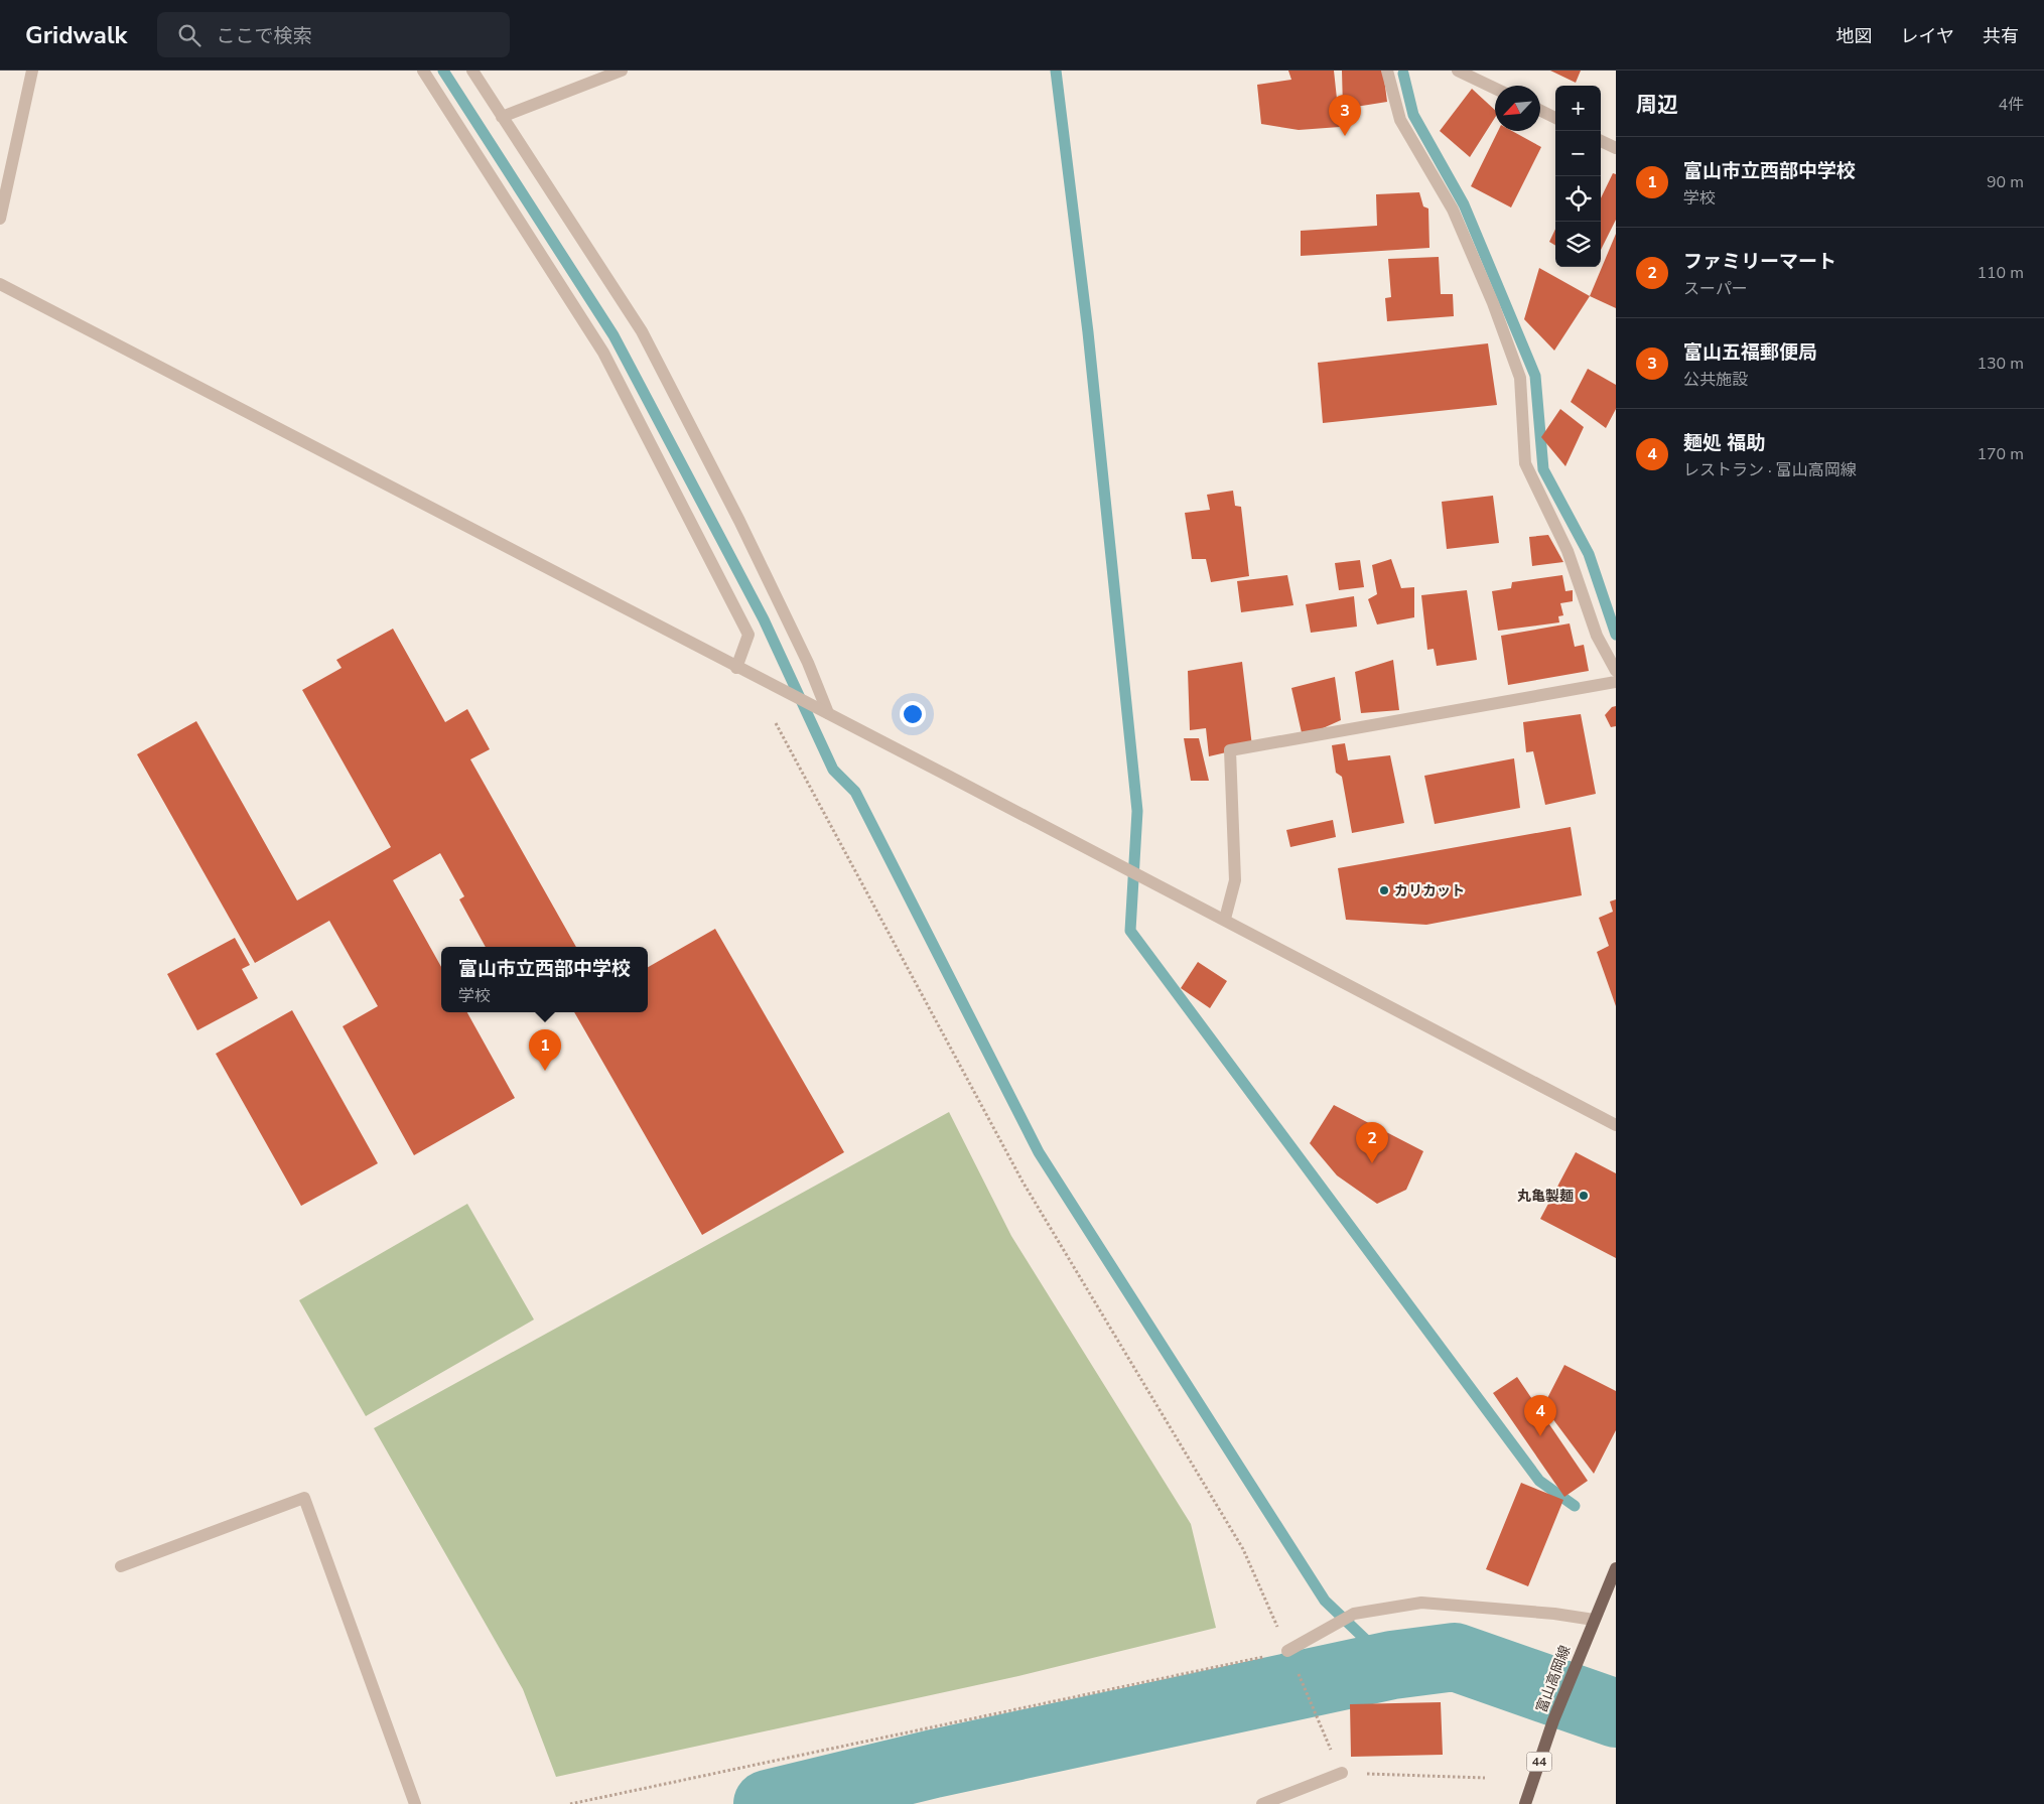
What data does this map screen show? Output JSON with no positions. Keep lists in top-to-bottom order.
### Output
{
  "streets": {
    "main road": ["富山高岡線", "44"]
  },
  "places": ["カリカット", "丸亀製麺"],
  "north": "bottom left",
  "page": {
    "header": "Gridwalk",
    "search": "ここで検索",
    "nav": ["地図", "レイヤ", "共有"],
    "heading": ["周辺", "4件"],
    "map_buttons": ["+", "−"],
    "pins": [
      "3",
      "1",
      "2",
      "4"
    ],
    "list": [
      {
        "mark": "1",
        "name": "富山市立西部中学校",
        "note": "学校",
        "value": "90 m"
      },
      {
        "mark": "2",
        "name": "ファミリーマート",
        "note": "スーパー",
        "value": "110 m"
      },
      {
        "mark": "3",
        "name": "富山五福郵便局",
        "note": "公共施設",
        "value": "130 m"
      },
      {
        "mark": "4",
        "name": "麺処 福助",
        "note": "レストラン · 富山高岡線",
        "value": "170 m"
      }
    ],
    "popup": ["富山市立西部中学校", "学校"]
  }
}
